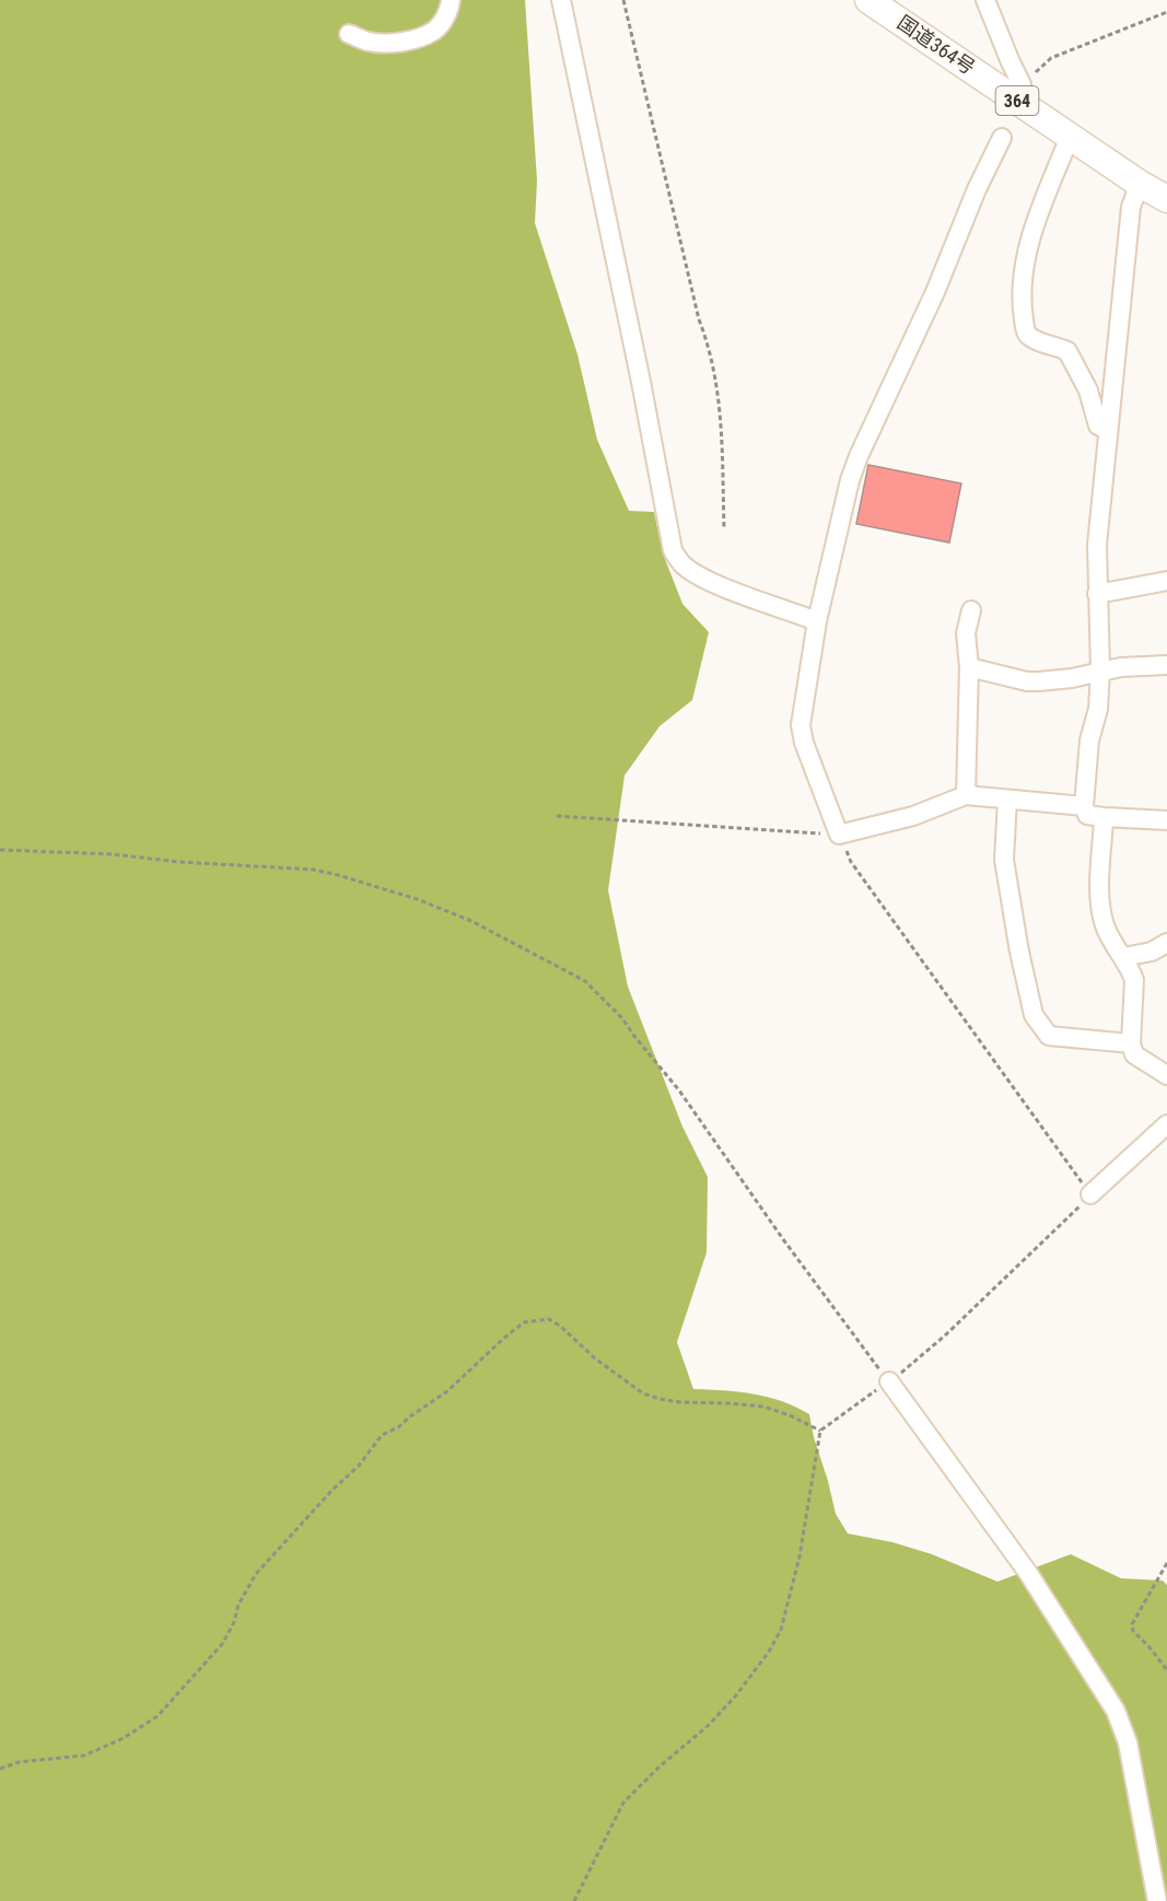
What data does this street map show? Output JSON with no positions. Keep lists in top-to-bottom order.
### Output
{
  "streets": {
    "highway": ["国道364号", "364"]
  }
}
